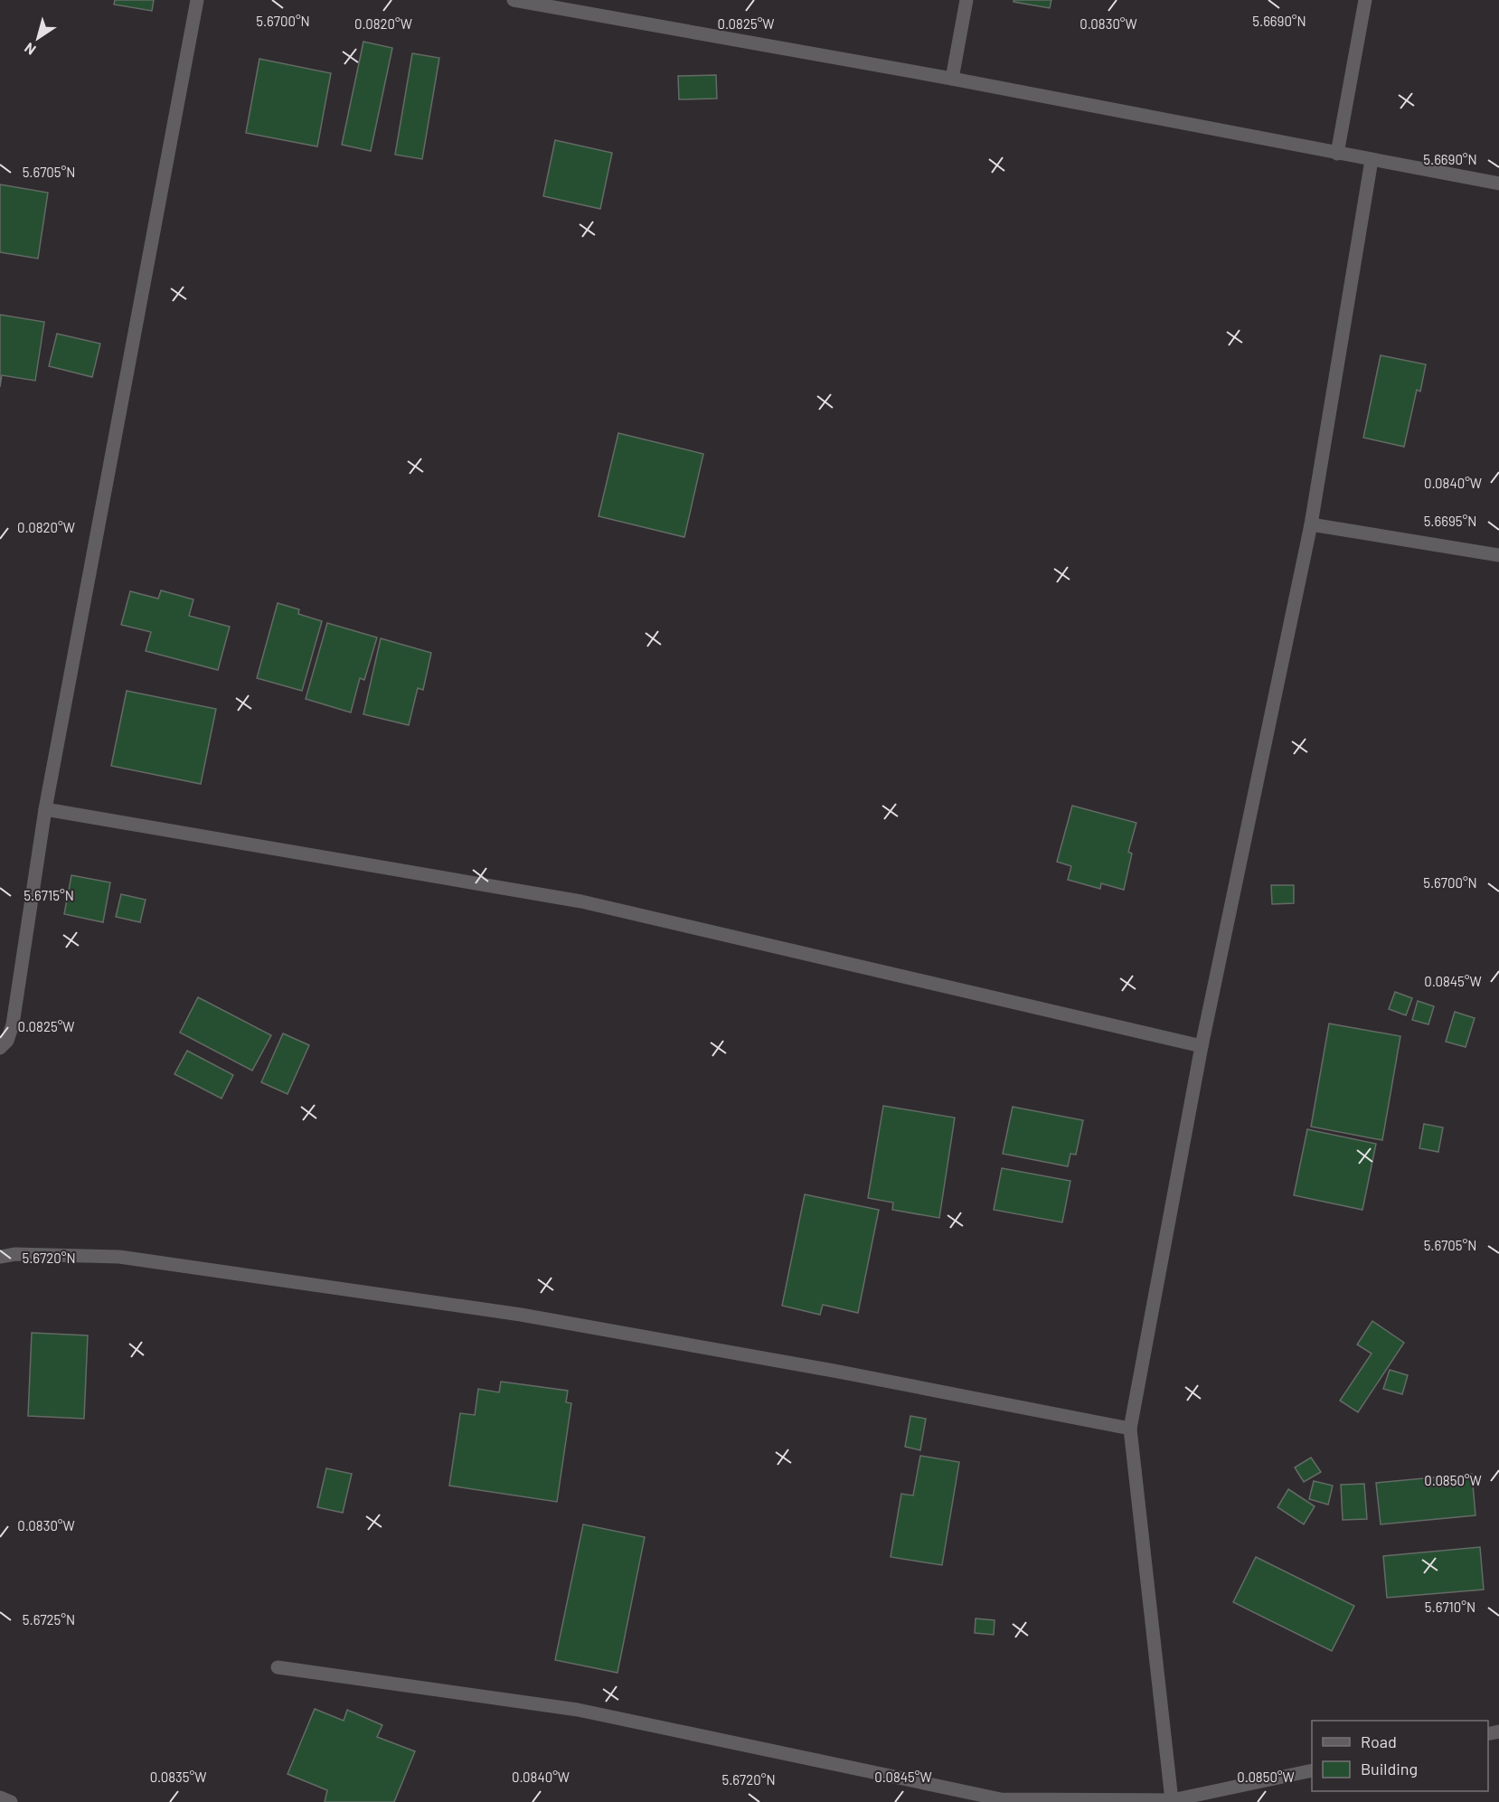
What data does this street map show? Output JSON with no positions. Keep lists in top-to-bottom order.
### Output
{
  "legend": ["Road", "Building"],
  "north": "bottom left",
  "coordinates": [
    "5.6700°N",
    "5.6690°N",
    "0.0820°W",
    "0.0825°W",
    "0.0830°W",
    "5.6705°N",
    "0.0840°W",
    "5.6695°N",
    "5.6715°N",
    "0.0845°W",
    "5.6720°N",
    "0.0850°W",
    "5.6710°N",
    "5.6725°N",
    "0.0835°W"
  ]
}
